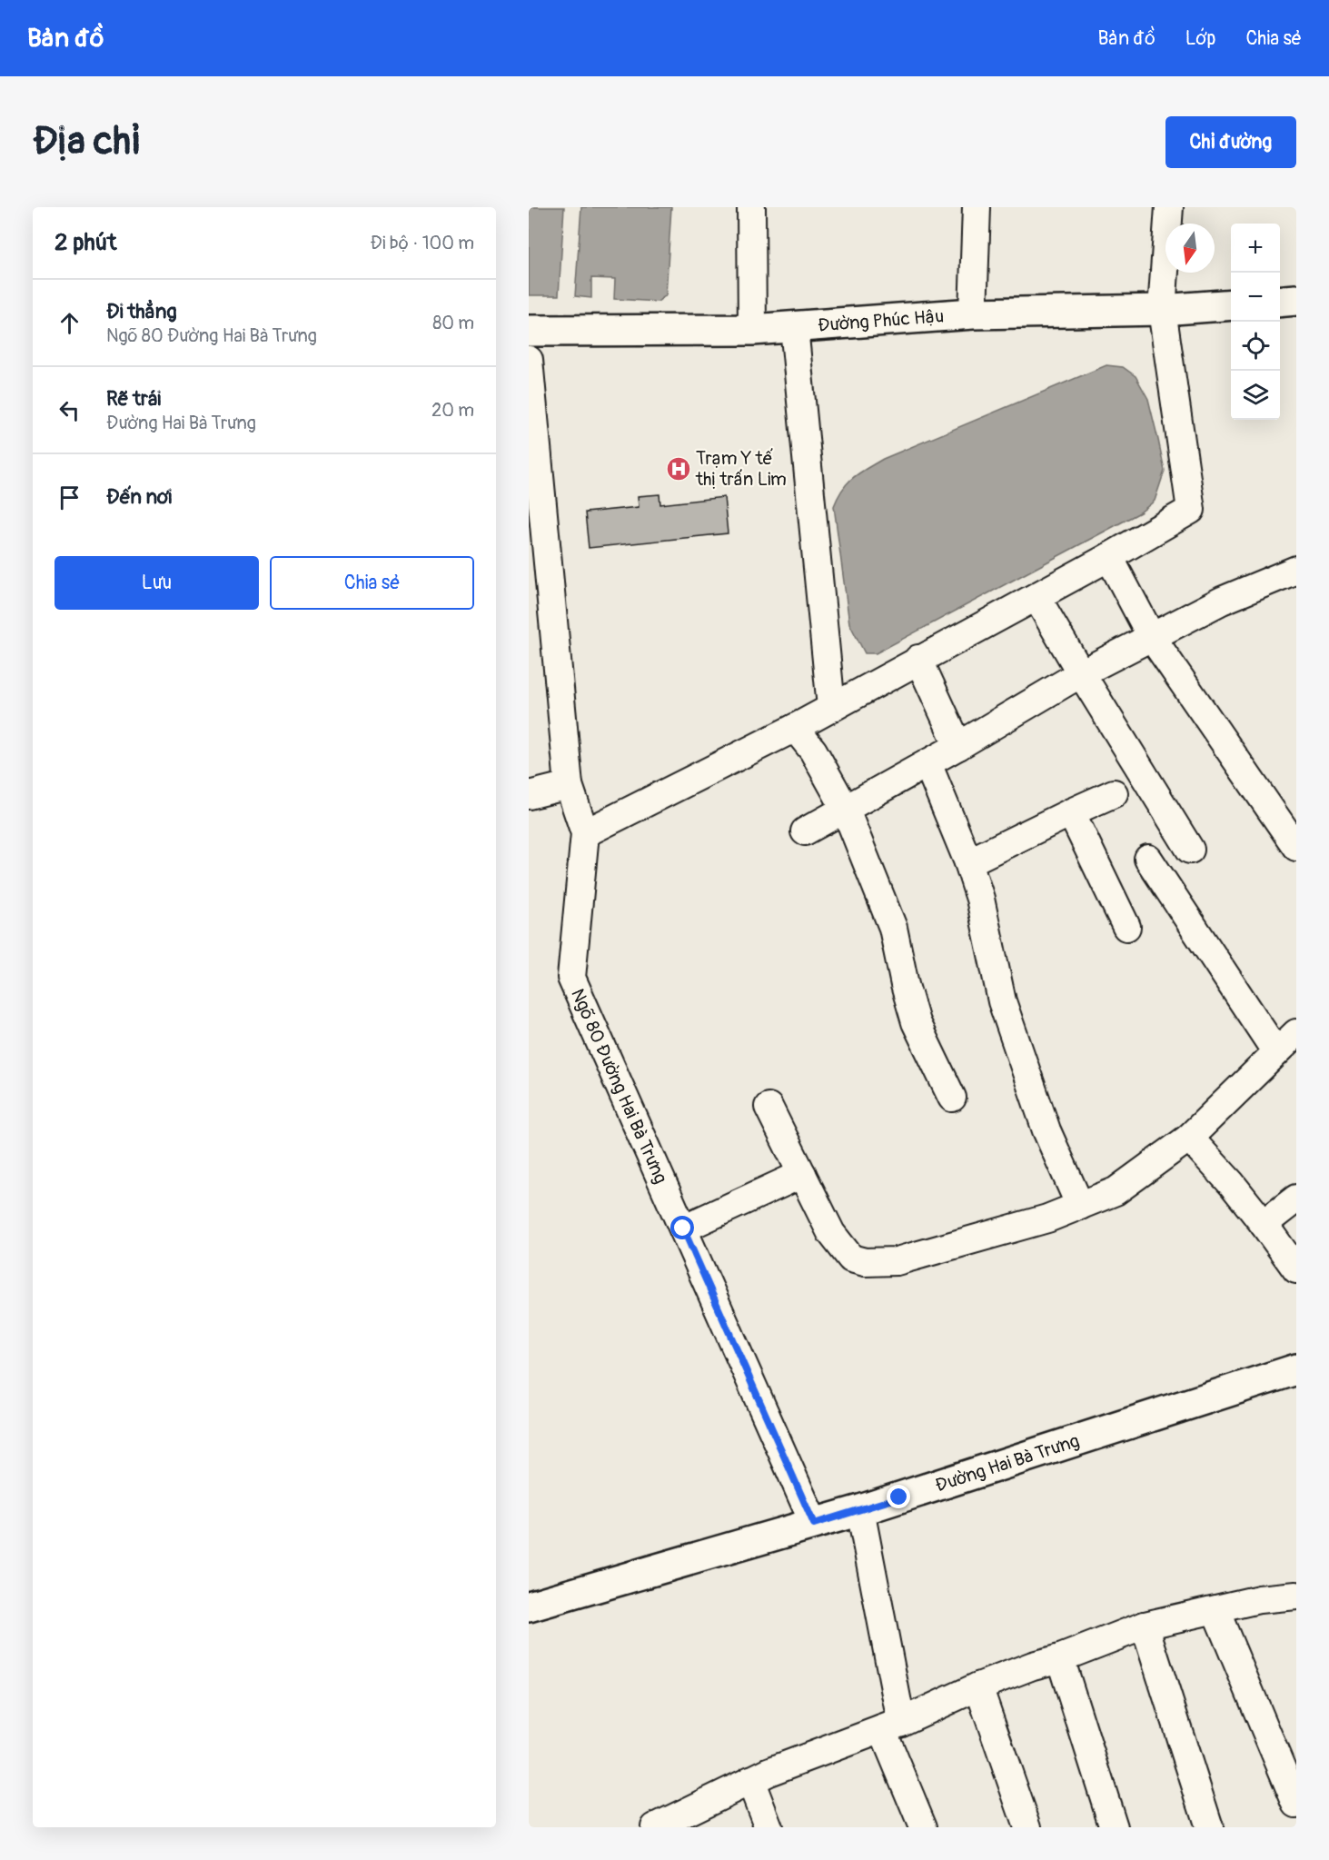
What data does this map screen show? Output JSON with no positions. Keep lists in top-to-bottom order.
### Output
{
  "streets": {
    "main road": ["Đường Phúc Hậu", "Đường Hai Bà Trưng"],
    "street": ["Ngõ 80 Đường Hai Bà Trưng"]
  },
  "crossings": [
    ["Ngõ 80 Đường Hai Bà Trưng", "Đường Hai Bà Trưng"]
  ],
  "places": {
    "hospital": ["Trạm Y tế thị trấn Lim"]
  },
  "north": "bottom",
  "page": {
    "header": "Bản đồ",
    "nav": ["Bản đồ", "Lớp", "Chia sẻ"],
    "buttons": [
      "Chỉ đường",
      ["Lưu", "Chia sẻ"]
    ],
    "title": "Địa chỉ",
    "heading": ["2 phút", "Đi bộ · 100 m"],
    "map_buttons": ["+", "−"],
    "list": [
      ["Đi thẳng", "Ngõ 80 Đường Hai Bà Trưng", "80 m"],
      ["Rẽ trái", "Đường Hai Bà Trưng", "20 m"],
      "Đến nơi"
    ]
  }
}
